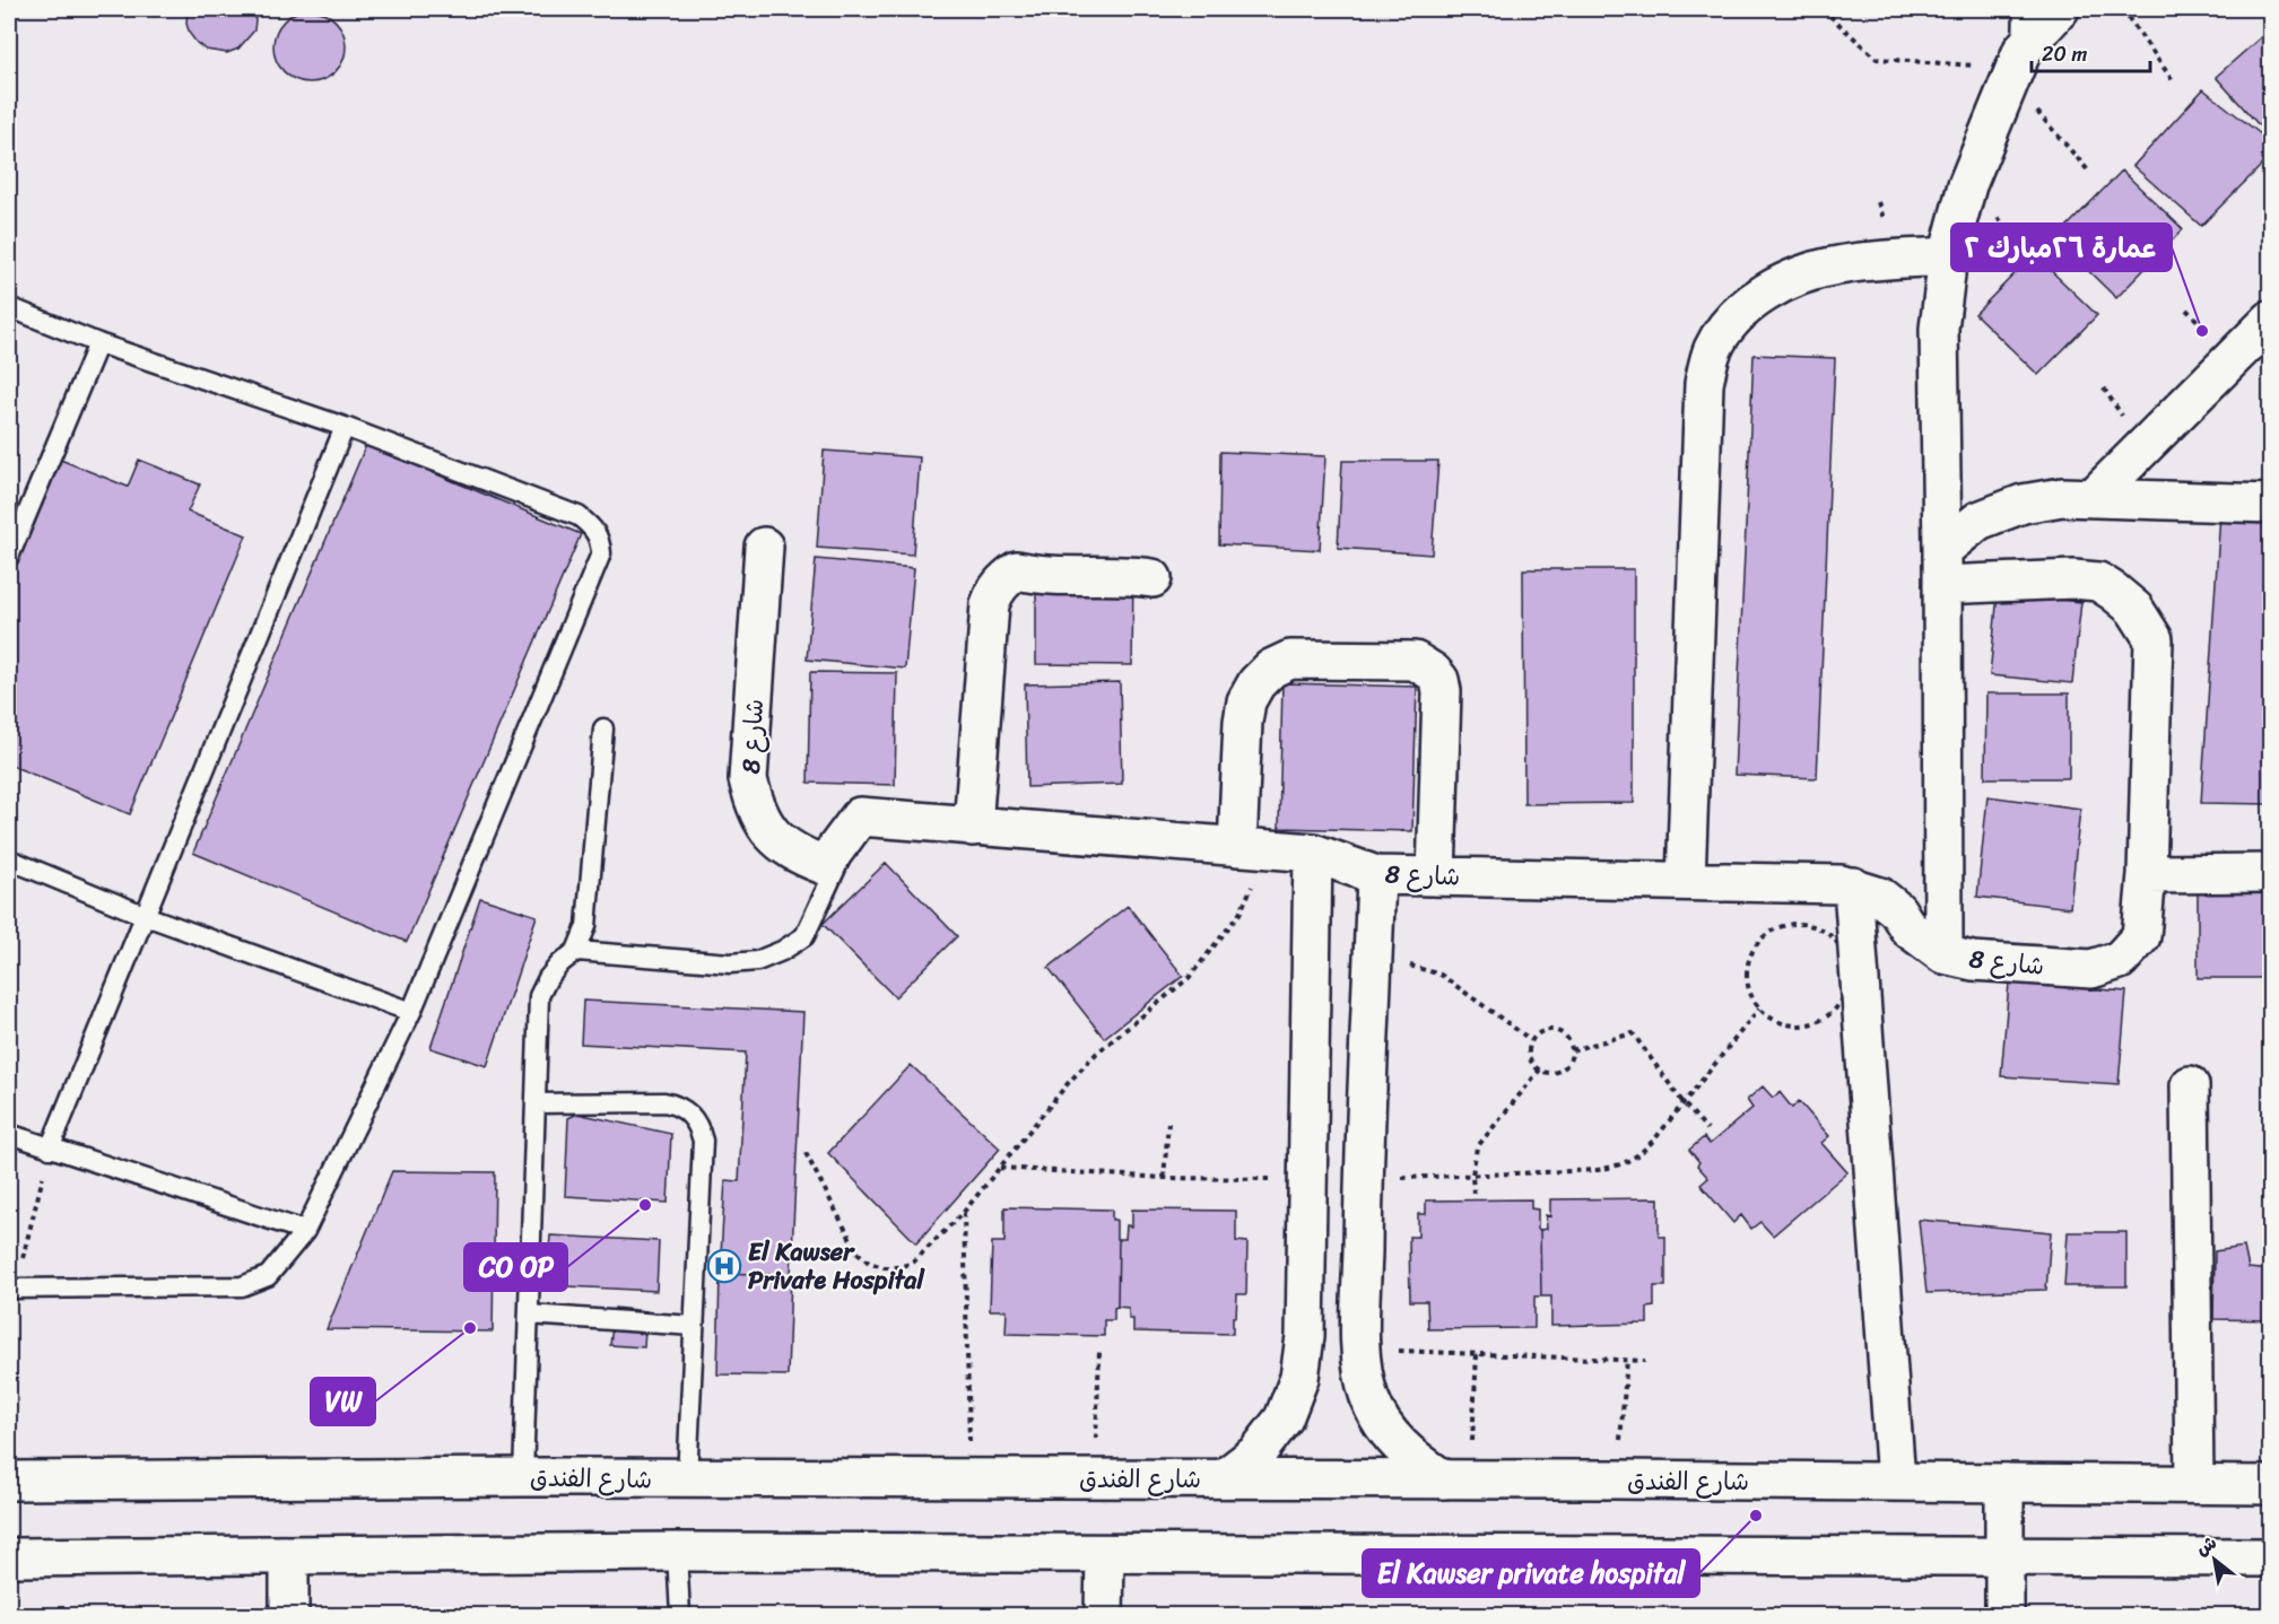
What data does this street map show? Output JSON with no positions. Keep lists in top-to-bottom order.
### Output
{
  "streets": {
    "street": ["شارع 8", "شارع الفندق"]
  },
  "places": {
    "other": [
      "عمارة ٢٦مبارك ٢",
      "CO OP",
      "VW",
      "El Kawser private hospital"
    ],
    "hospital": ["El Kawser Private Hospital"]
  },
  "scale_bar": "20 m",
  "north": "top left"
}
